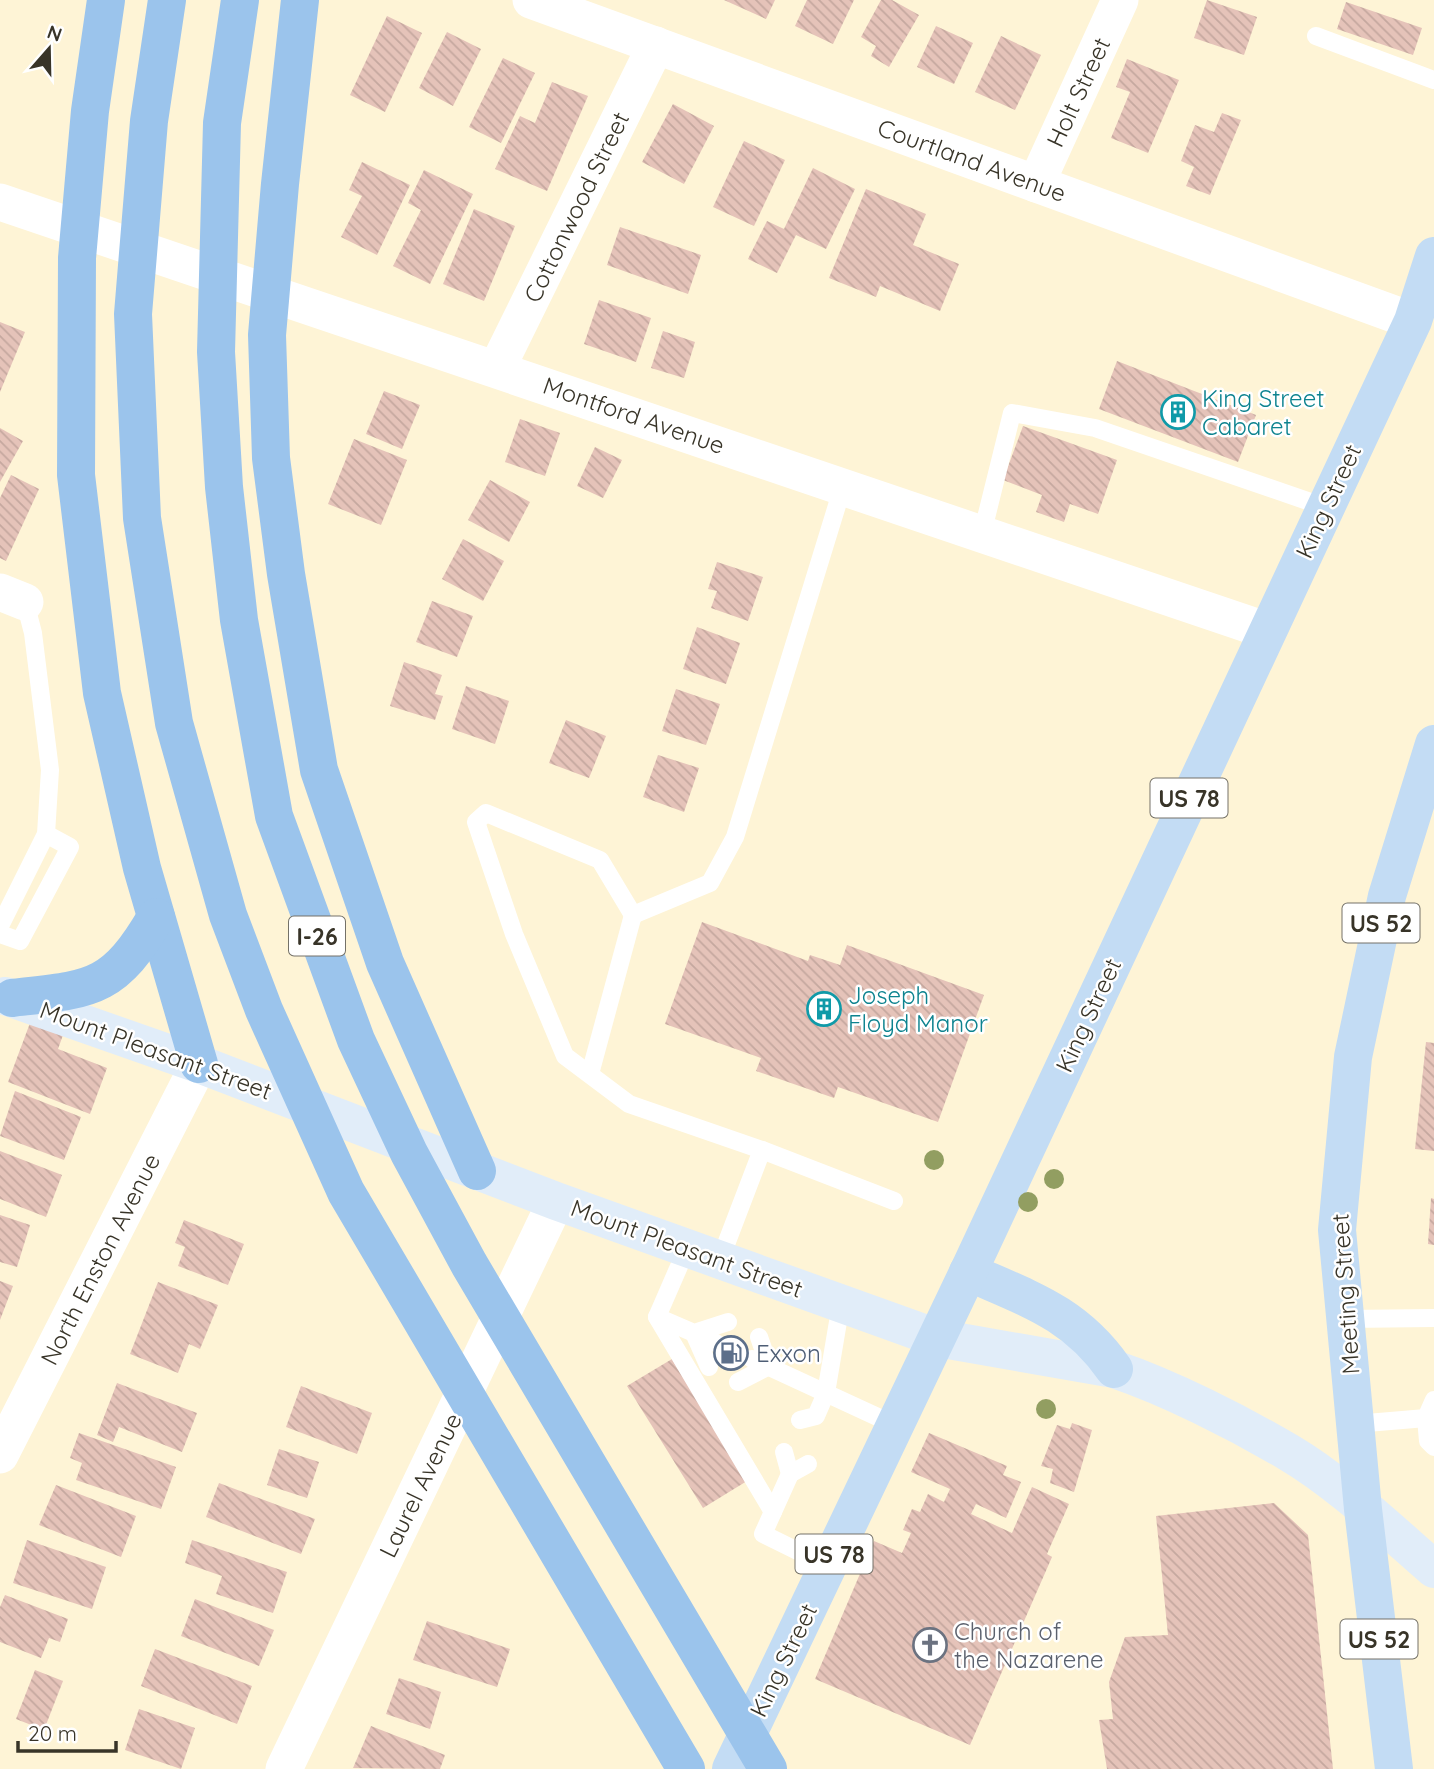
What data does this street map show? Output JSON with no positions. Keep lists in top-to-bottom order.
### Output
{
  "streets": {
    "highway": ["I-26"],
    "main road": [
      "King Street",
      "US 78",
      "US 52",
      "Mount Pleasant Street",
      "Meeting Street"
    ],
    "street": [
      "Holt Street",
      "Courtland Avenue",
      "Cottonwood Street",
      "Montford Avenue",
      "North Enston Avenue",
      "Laurel Avenue"
    ]
  },
  "crossings": [
    ["Holt Street", "Courtland Avenue"],
    ["Courtland Avenue", "Cottonwood Street"],
    ["Courtland Avenue", "King Street"],
    ["Cottonwood Street", "Montford Avenue"],
    ["Montford Avenue", "King Street"],
    ["King Street", "Mount Pleasant Street"],
    ["Mount Pleasant Street", "North Enston Avenue"],
    ["Mount Pleasant Street", "Meeting Street"],
    ["Mount Pleasant Street", "Laurel Avenue"]
  ],
  "places": {
    "building": ["King Street Cabaret", "Joseph Floyd Manor"],
    "fuel station": ["Exxon"],
    "church": ["Church of the Nazarene"]
  },
  "scale_bar": "20 m",
  "north": "top"
}
